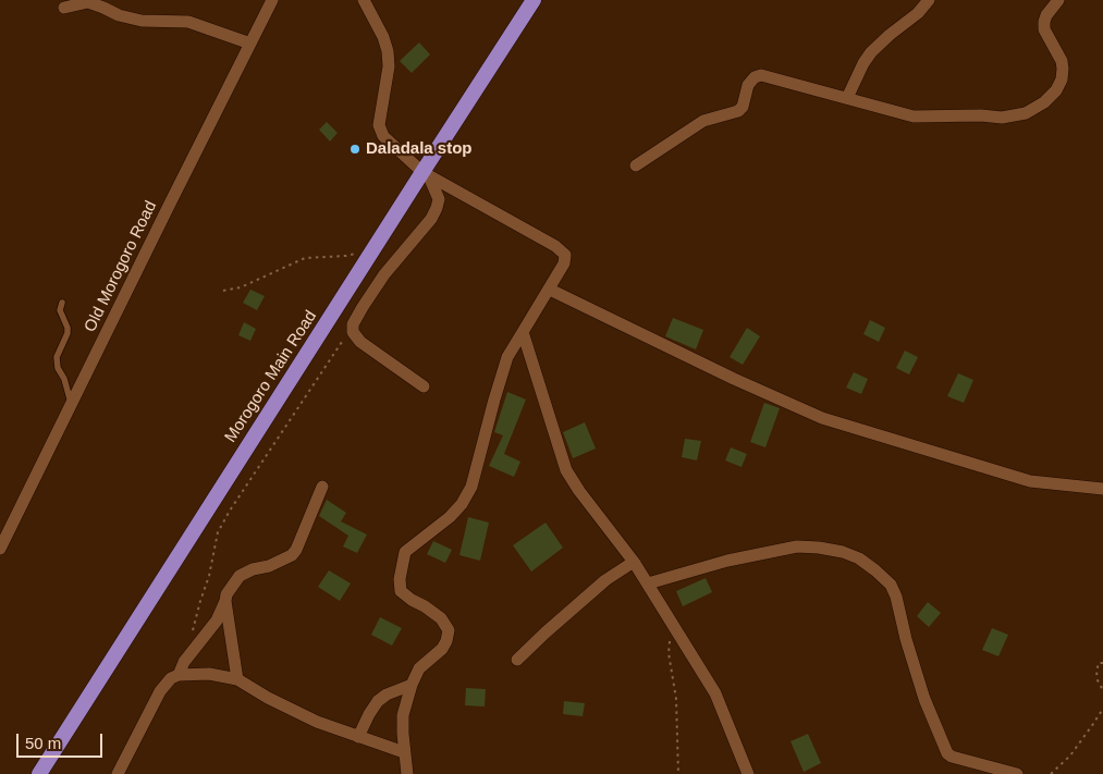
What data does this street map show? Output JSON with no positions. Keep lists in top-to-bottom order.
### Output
{
  "streets": {
    "highway": ["Morogoro Main Road"],
    "street": ["Old Morogoro Road"]
  },
  "places": ["Daladala stop"],
  "scale_bar": "50 m"
}
